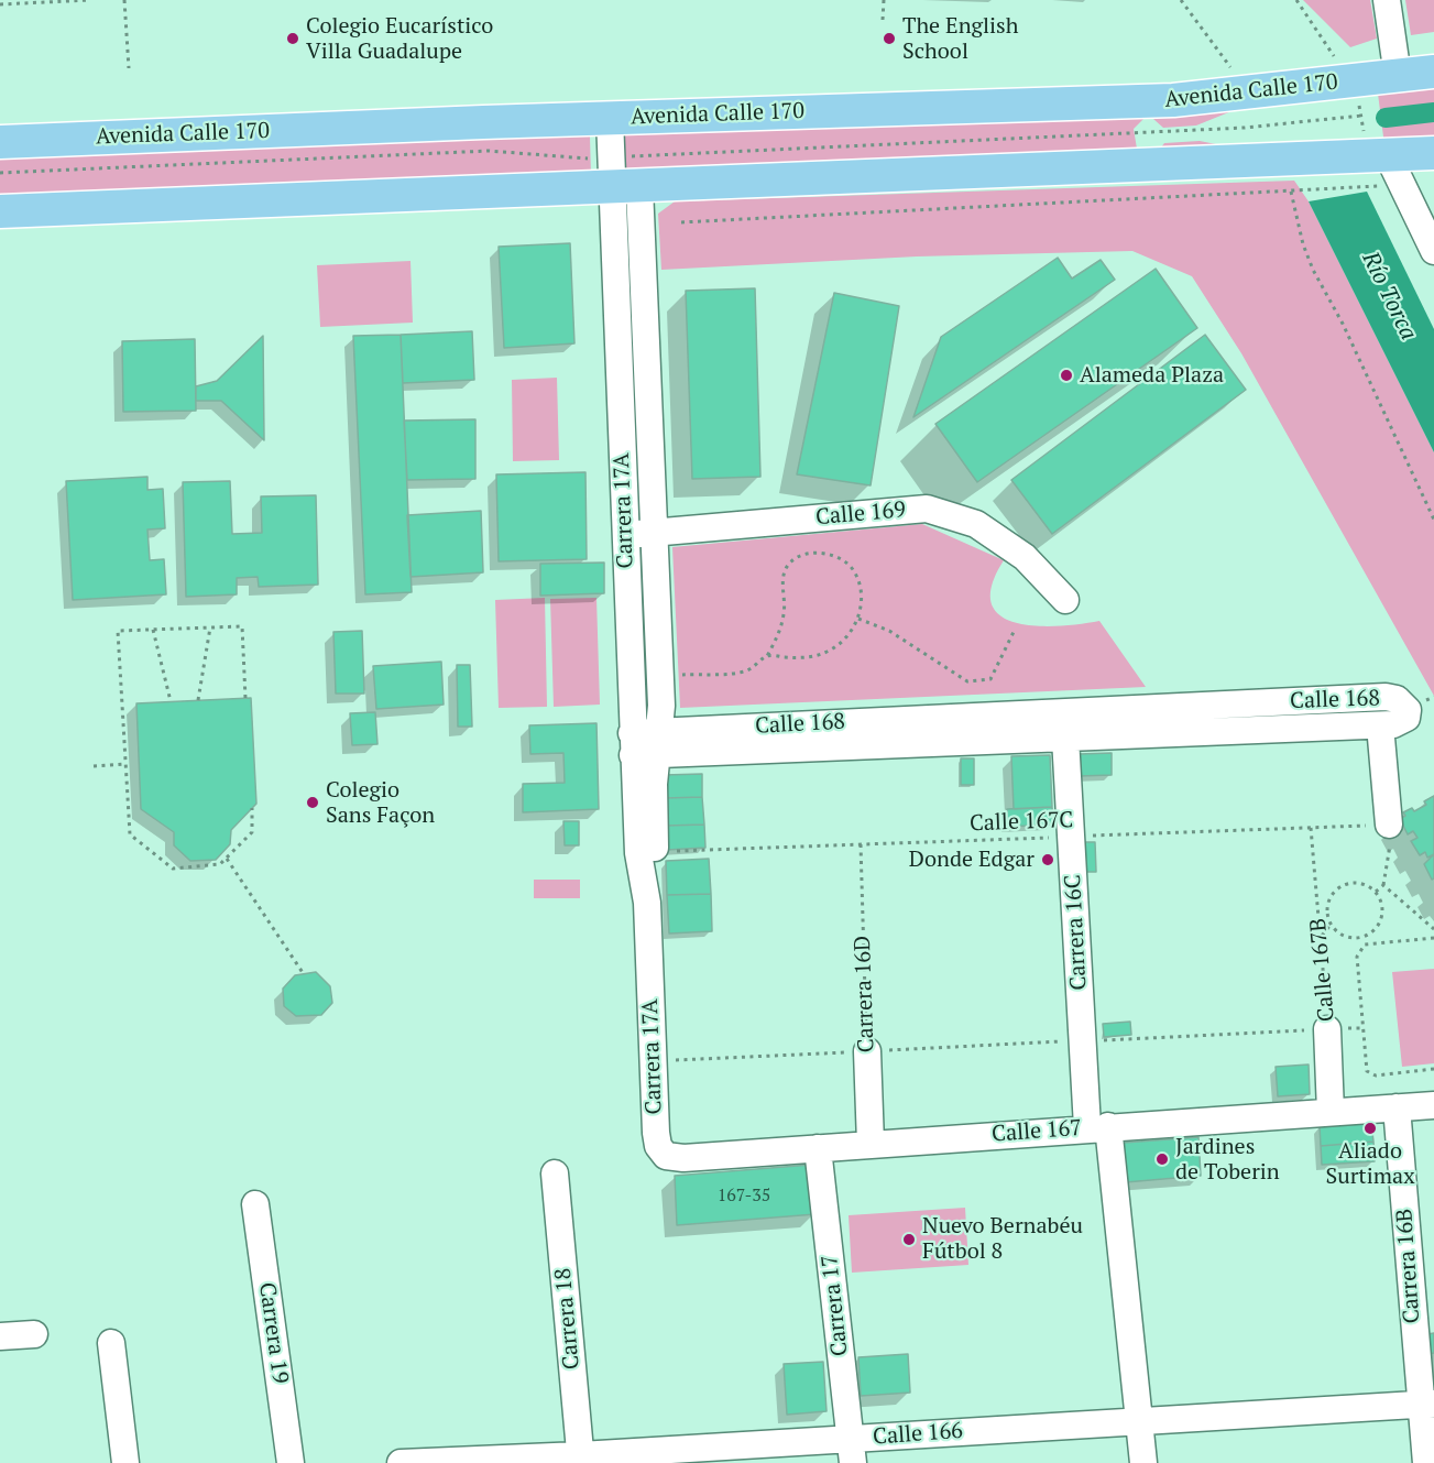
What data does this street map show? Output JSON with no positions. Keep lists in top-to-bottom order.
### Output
{
  "streets": {
    "main road": ["Avenida Calle 170"],
    "street": [
      "Carrera 17A",
      "Calle 169",
      "Calle 168",
      "Carrera 16C",
      "Calle 167B",
      "Carrera 16D",
      "Calle 167",
      "Carrera 16B",
      "Carrera 17",
      "Carrera 18",
      "Carrera 19",
      "Calle 166"
    ],
    "path": ["Calle 167C"]
  },
  "crossings": [
    ["Avenida Calle 170", "Carrera 17A"],
    ["Carrera 17A", "Calle 169"],
    ["Carrera 17A", "Calle 168"],
    ["Carrera 17A", "Calle 167C"],
    ["Carrera 17A", "Calle 167"],
    ["Calle 168", "Carrera 16C"],
    ["Calle 167C", "Carrera 16C"],
    ["Calle 167C", "Calle 167B"],
    ["Calle 167C", "Carrera 16D"],
    ["Carrera 16C", "Calle 167"],
    ["Carrera 16C", "Calle 166"],
    ["Calle 167B", "Calle 167"],
    ["Carrera 16D", "Calle 167"],
    ["Calle 167", "Carrera 16B"],
    ["Calle 167", "Carrera 17"],
    ["Carrera 16B", "Calle 166"],
    ["Carrera 17", "Calle 166"],
    ["Carrera 18", "Calle 166"]
  ],
  "water": ["Río Torca"],
  "places": [
    "Colegio Eucarístico Villa Guadalupe",
    "The English School",
    "Alameda Plaza",
    "Colegio Sans Façon",
    "Donde Edgar",
    "Aliado Surtimax",
    "Jardines de Toberin",
    "Nuevo Bernabéu Fútbol 8"
  ],
  "house_numbers": ["167-35"]
}
